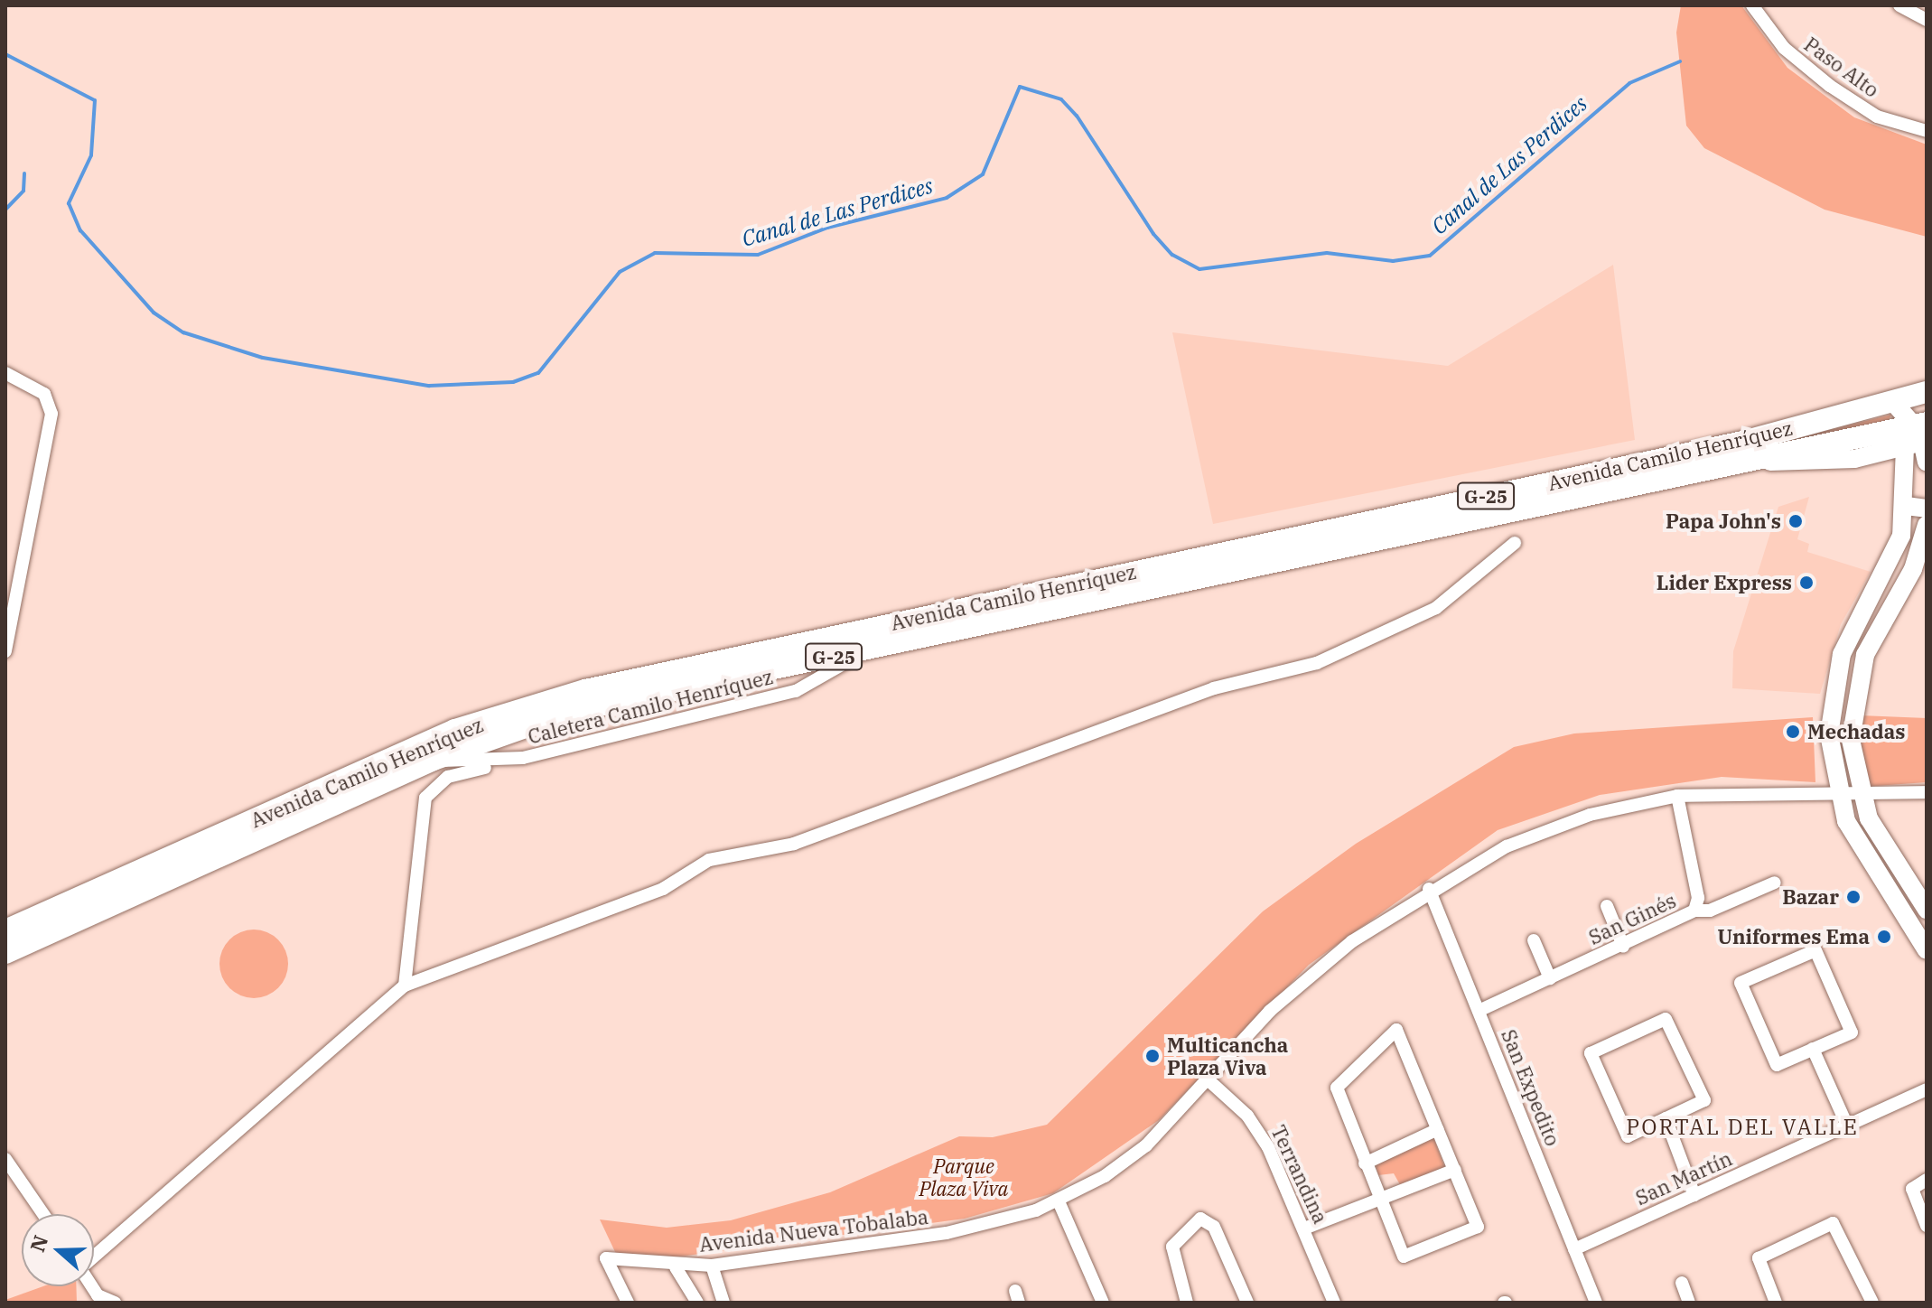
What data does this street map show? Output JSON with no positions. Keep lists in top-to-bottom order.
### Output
{
  "streets": {
    "main road": ["Avenida Camilo Henríquez", "G-25"],
    "street": [
      "Paso Alto",
      "Caletera Camilo Henríquez",
      "San Ginés",
      "San Expedito",
      "Terrandina",
      "San Martín",
      "Avenida Nueva Tobalaba"
    ]
  },
  "crossings": [
    ["Avenida Camilo Henríquez", "Caletera Camilo Henríquez"],
    ["San Ginés", "San Expedito"],
    ["San Ginés", "Avenida Nueva Tobalaba"],
    ["San Expedito", "San Martín"],
    ["San Expedito", "Avenida Nueva Tobalaba"],
    ["Terrandina", "Avenida Nueva Tobalaba"]
  ],
  "districts": ["PORTAL DEL VALLE"],
  "water": ["Canal de Las Perdices"],
  "parks": ["Parque Plaza Viva"],
  "places": [
    "Papa John's",
    "Lider Express",
    "Mechadas",
    "Bazar",
    "Uniformes Ema",
    "Multicancha Plaza Viva"
  ],
  "north": "left"
}
